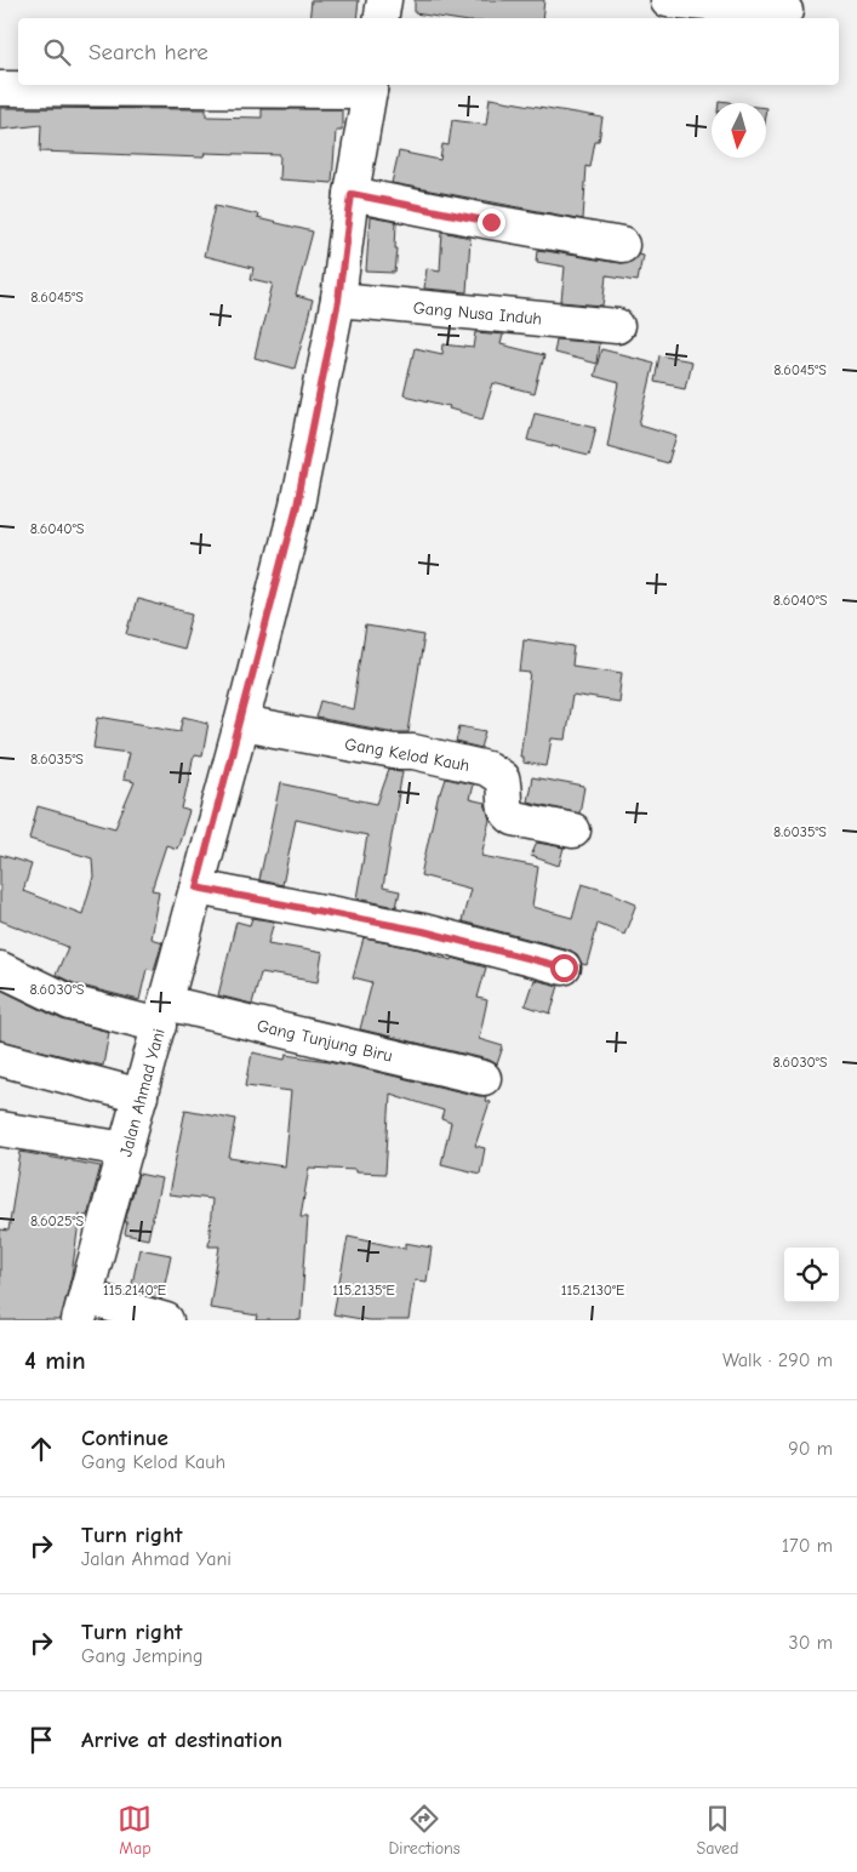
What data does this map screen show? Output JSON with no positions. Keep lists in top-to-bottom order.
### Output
{
  "streets": {
    "street": [
      "Gang Nusa Induh",
      "Gang Kelod Kauh",
      "Gang Tunjung Biru",
      "Jalan Ahmad Yani"
    ]
  },
  "crossings": [
    ["Gang Nusa Induh", "Jalan Ahmad Yani"],
    ["Gang Kelod Kauh", "Jalan Ahmad Yani"],
    ["Gang Tunjung Biru", "Jalan Ahmad Yani"]
  ],
  "north": "bottom",
  "page": {
    "search": "Search here",
    "heading": ["4 min", "Walk · 290 m"],
    "list": [
      ["Continue", "Gang Kelod Kauh", "90 m"],
      ["Turn right", "Jalan Ahmad Yani", "170 m"],
      ["Turn right", "Gang Jemping", "30 m"],
      "Arrive at destination"
    ],
    "nav": ["Map", "Directions", "Saved"]
  },
  "coordinates": [
    "8.6045°S",
    "8.6040°S",
    "8.6035°S",
    "8.6030°S",
    "8.6025°S",
    "115.2140°E",
    "115.2135°E",
    "115.2130°E"
  ]
}
